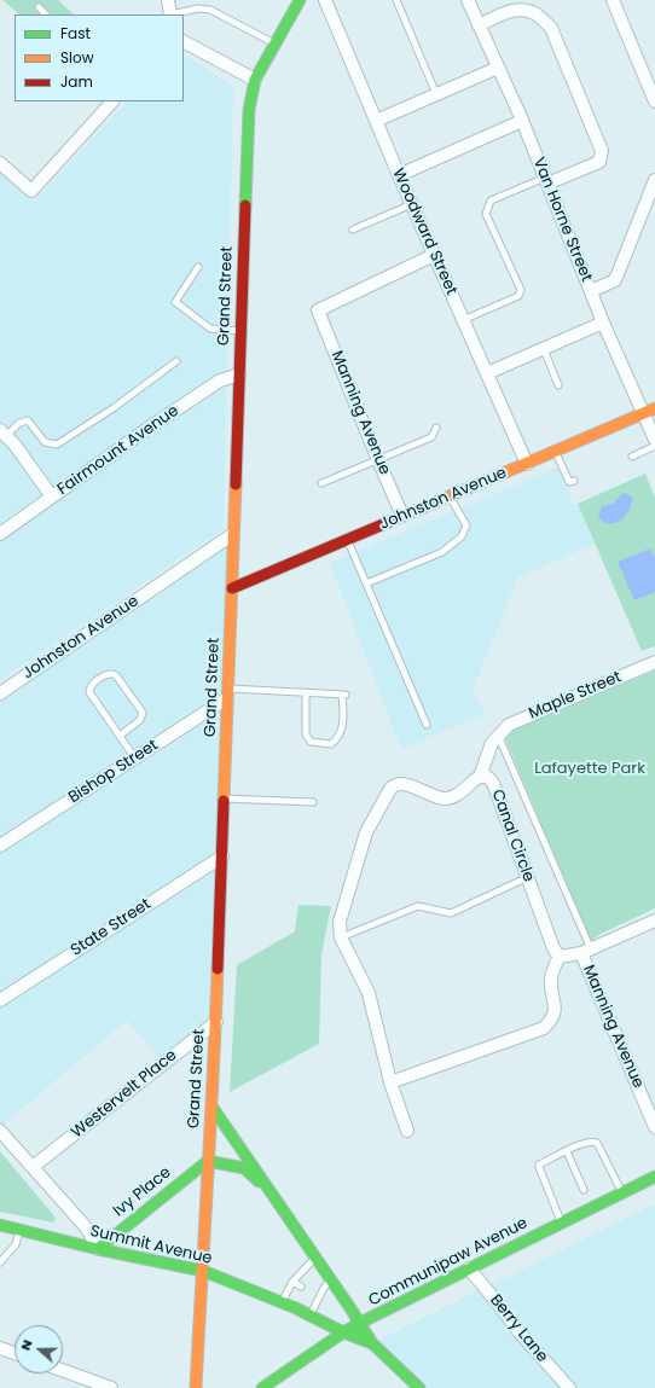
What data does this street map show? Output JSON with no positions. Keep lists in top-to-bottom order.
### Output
{
  "streets": {
    "main road": [
      "Grand Street",
      "Johnston Avenue",
      "Ivy Place",
      "Summit Avenue",
      "Communipaw Avenue"
    ],
    "street": [
      "Van Horne Street",
      "Woodward Street",
      "Manning Avenue",
      "Fairmount Avenue",
      "Maple Street",
      "Bishop Street",
      "Canal Circle",
      "State Street",
      "Westervelt Place",
      "Berry Lane"
    ]
  },
  "crossings": [
    ["Van Horne Street", "Johnston Avenue"],
    ["Woodward Street", "Manning Avenue"],
    ["Woodward Street", "Johnston Avenue"],
    ["Grand Street", "Fairmount Avenue"],
    ["Grand Street", "Johnston Avenue"],
    ["Grand Street", "Bishop Street"],
    ["Grand Street", "State Street"],
    ["Grand Street", "Westervelt Place"],
    ["Grand Street", "Ivy Place"],
    ["Grand Street", "Summit Avenue"],
    ["Manning Avenue", "Johnston Avenue"],
    ["Ivy Place", "Summit Avenue"],
    ["Summit Avenue", "Communipaw Avenue"],
    ["Communipaw Avenue", "Berry Lane"]
  ],
  "parks": ["Lafayette Park"],
  "legend": ["Fast", "Slow", "Jam"],
  "north": "left"
}
